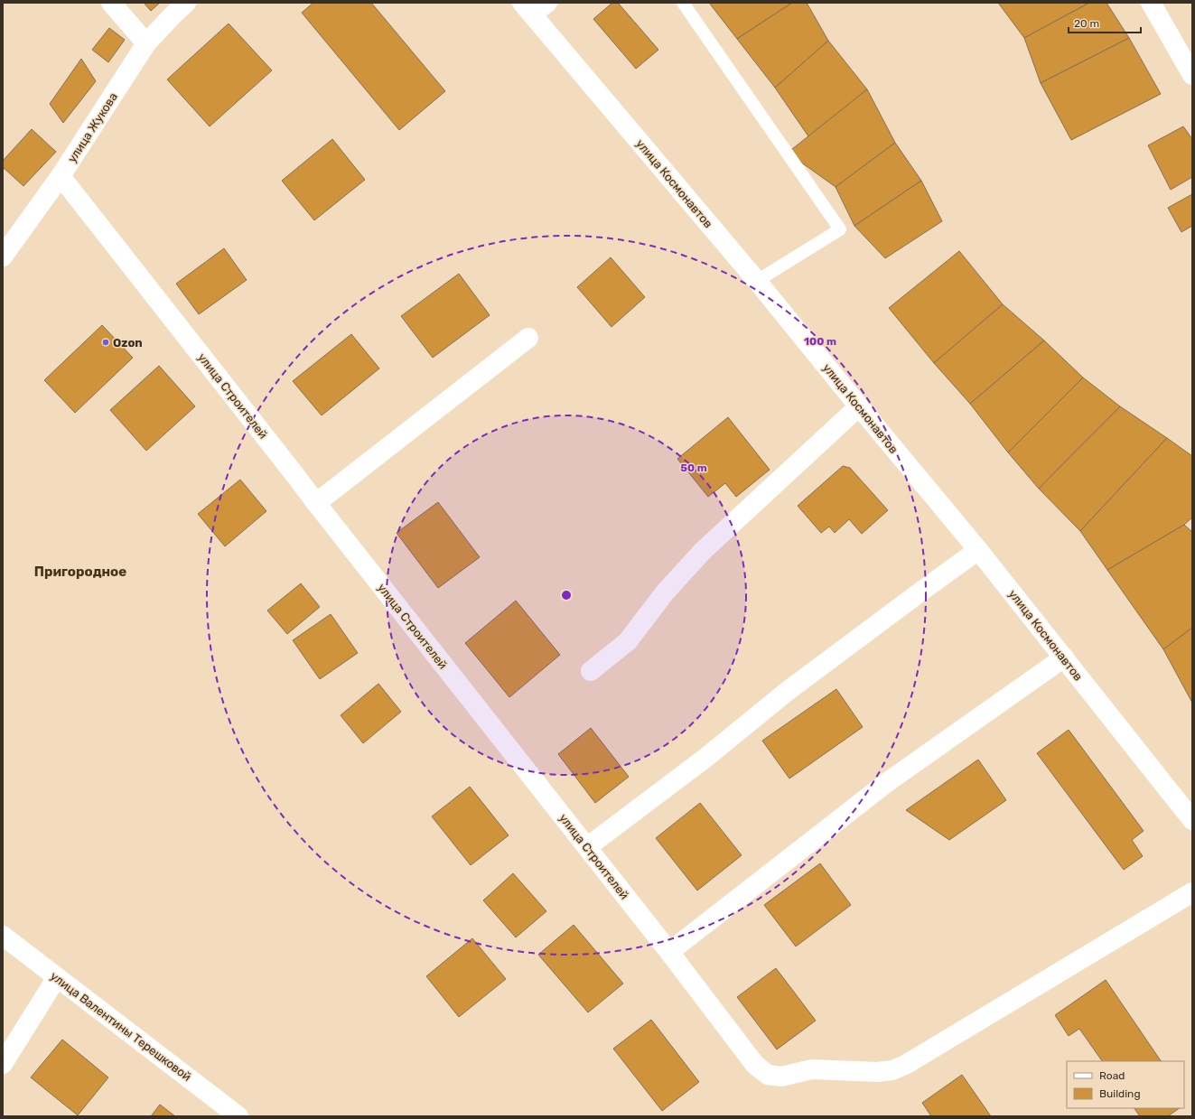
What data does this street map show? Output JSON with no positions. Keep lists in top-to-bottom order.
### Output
{
  "streets": {
    "street": [
      "улица Жукова",
      "улица Космонавтов",
      "улица Строителей",
      "улица Валентины Терешковой"
    ]
  },
  "crossings": [
    ["улица Жукова", "улица Строителей"]
  ],
  "districts": ["Пригородное"],
  "places": ["Ozon"],
  "legend": ["Road", "Building"],
  "scale_bar": "20 m",
  "rings": ["100 m", "50 m"]
}
